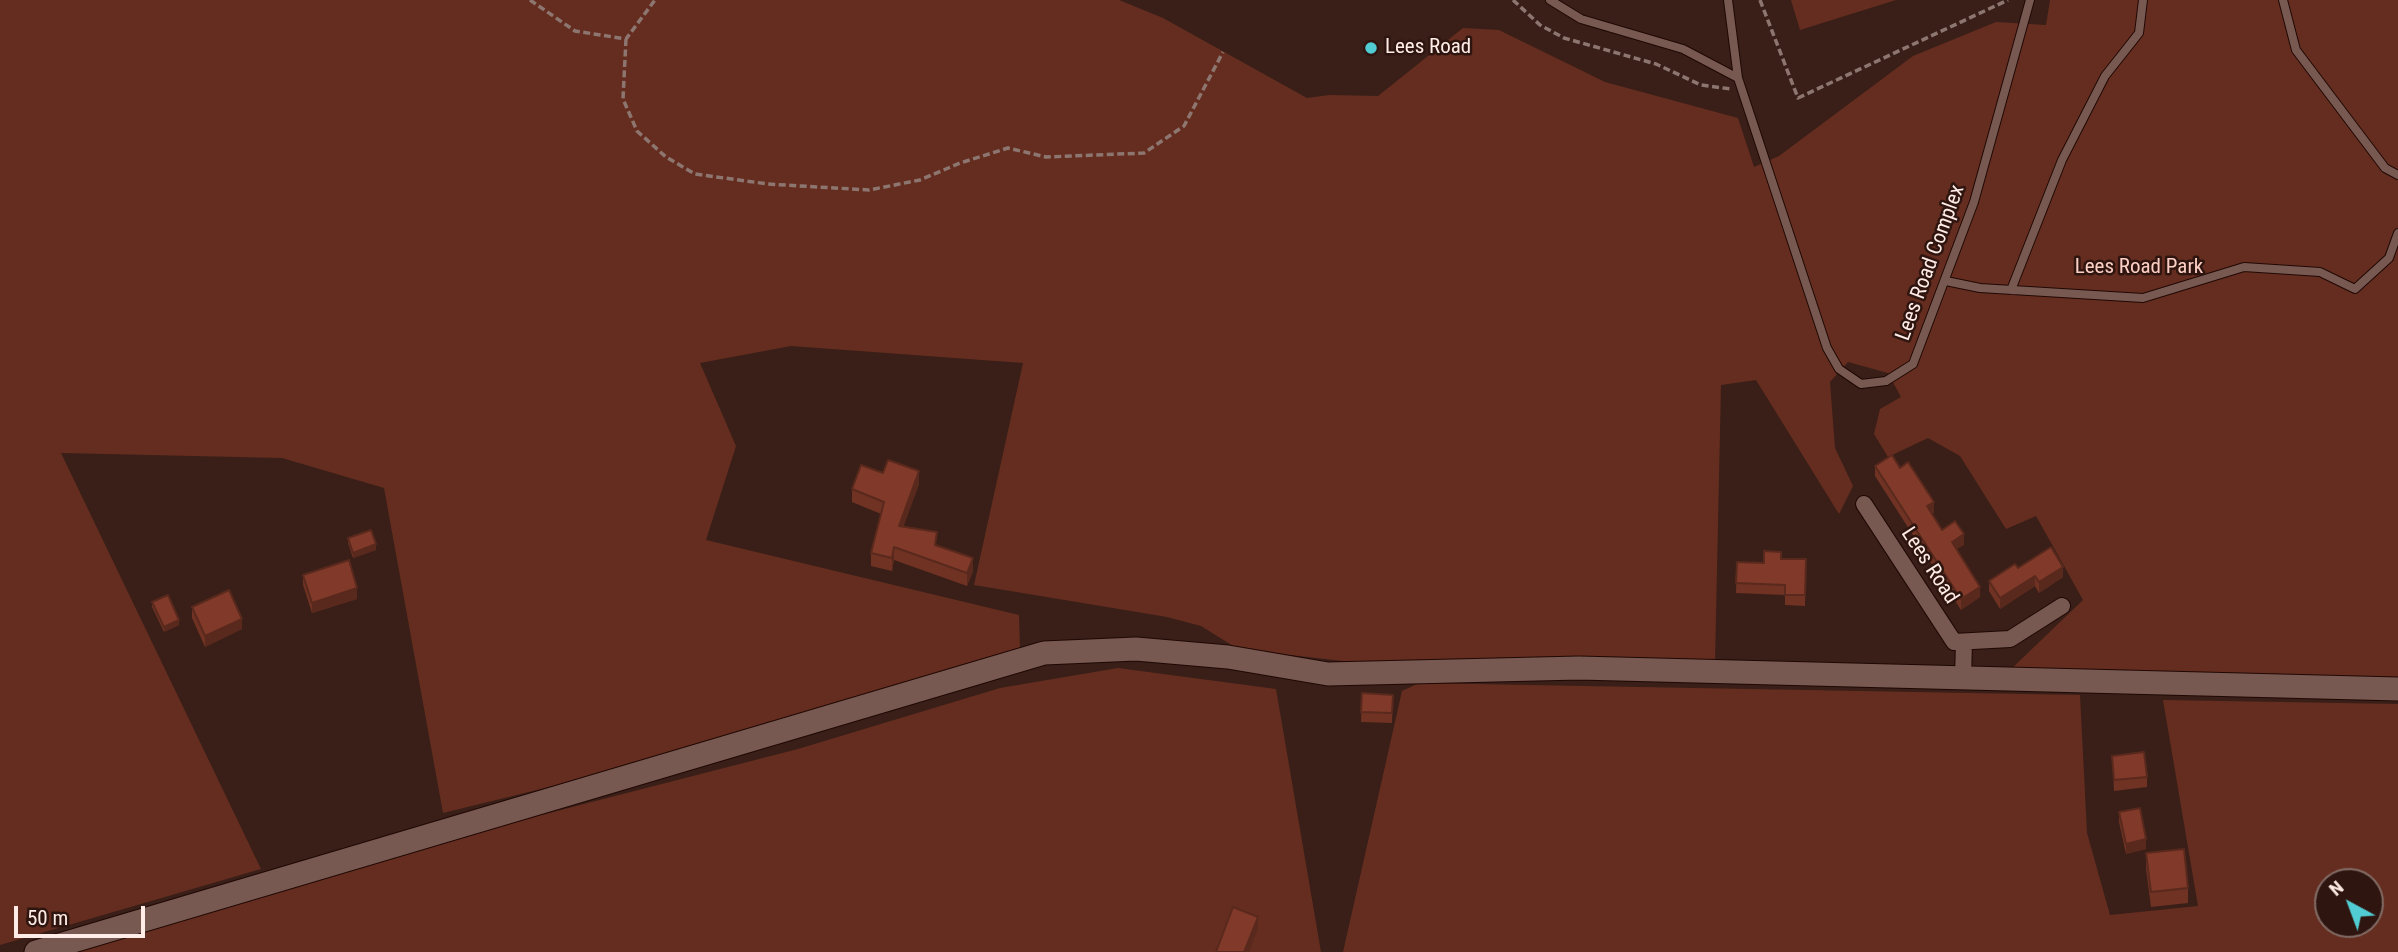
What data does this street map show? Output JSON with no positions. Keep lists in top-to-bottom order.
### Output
{
  "streets": {
    "street": ["Lees Road"],
    "lane": ["Lees Road Complex"]
  },
  "parks": ["Lees Road Park"],
  "places": ["Lees Road"],
  "scale_bar": "50 m",
  "north": "top left"
}
